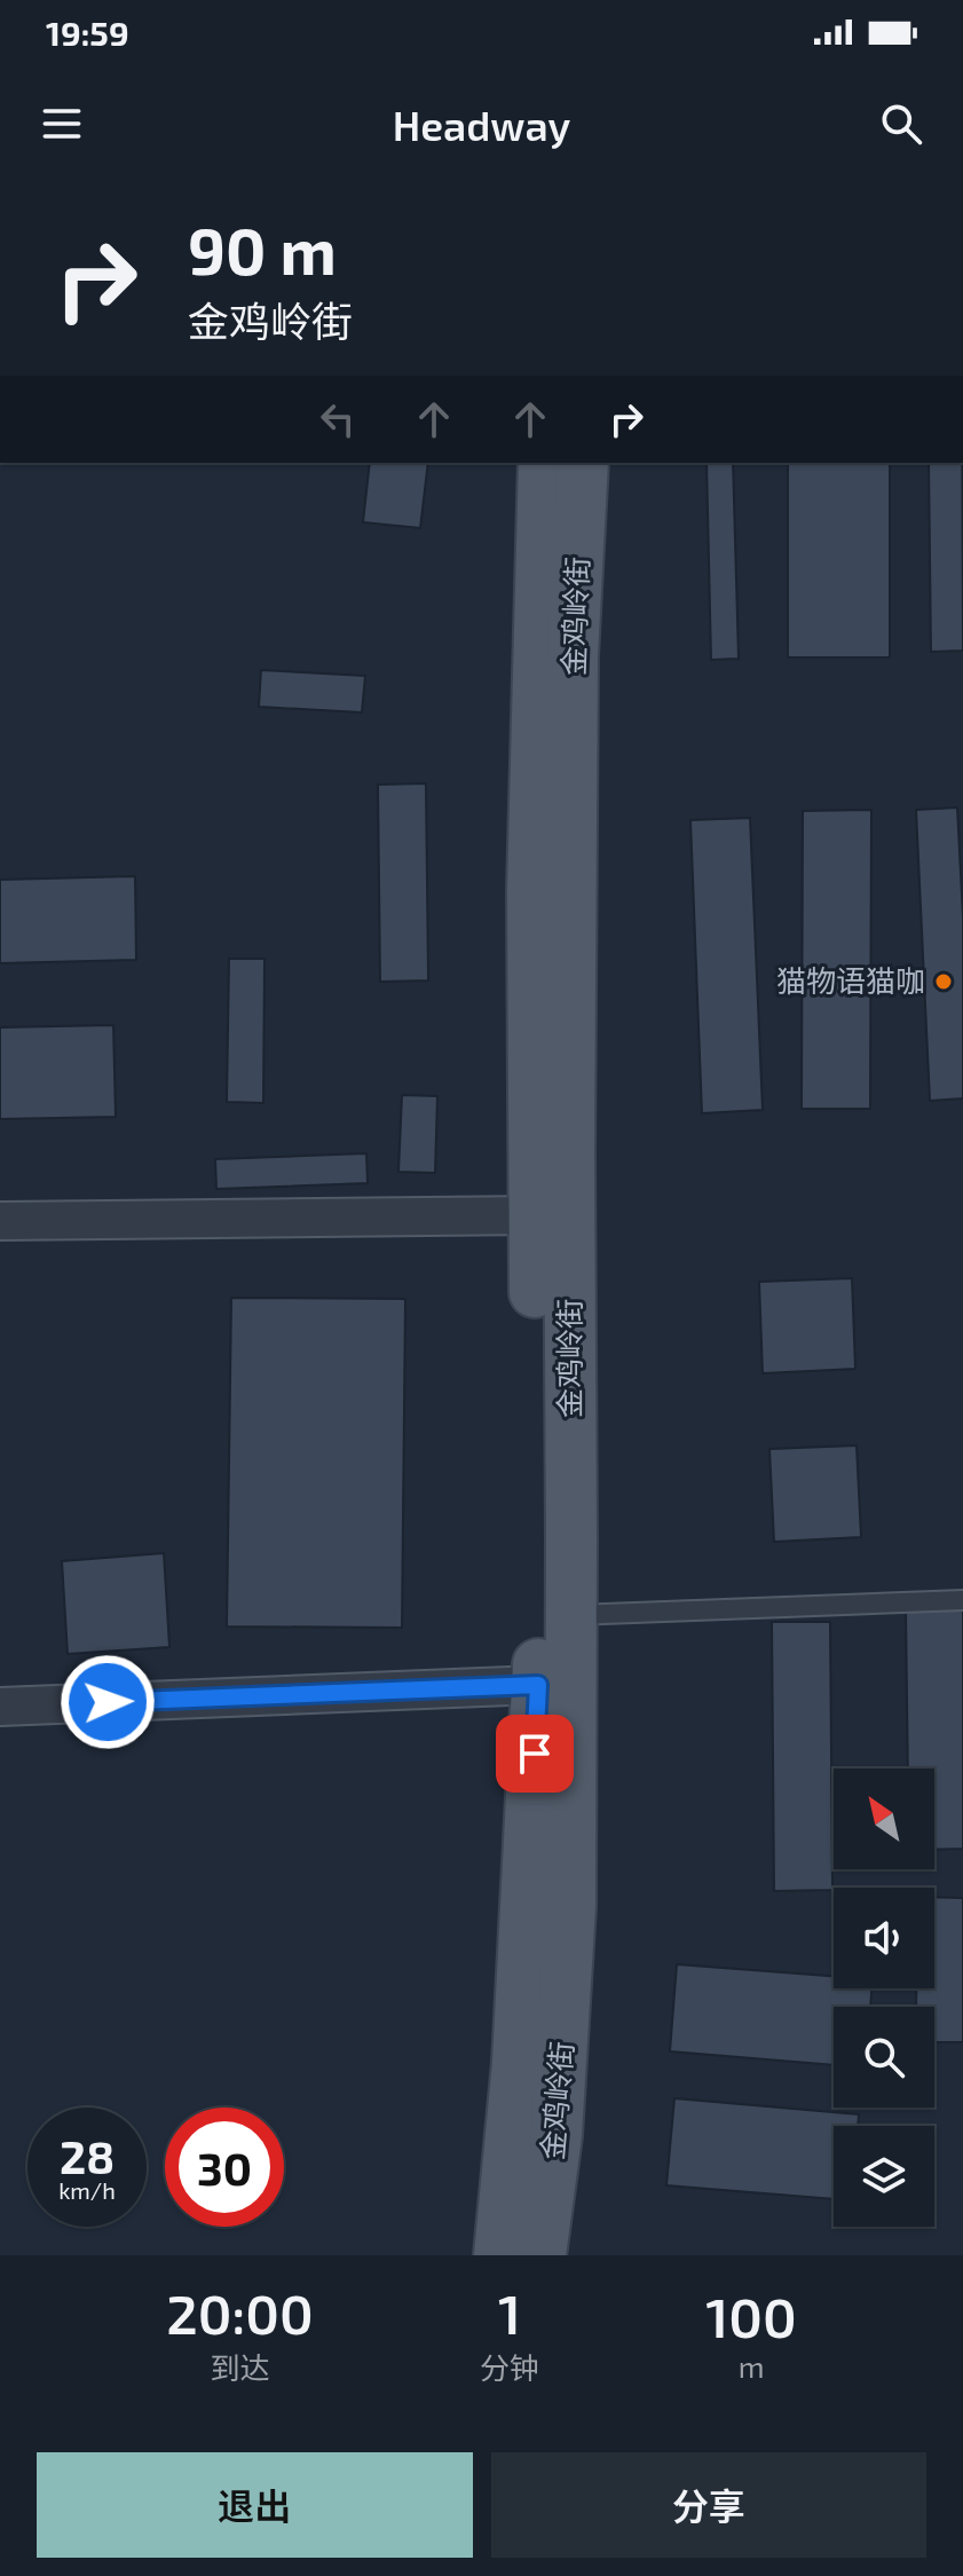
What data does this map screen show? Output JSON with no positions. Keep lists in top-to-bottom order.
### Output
{
  "streets": {
    "main road": ["金鸡岭街"]
  },
  "places": ["猫物语猫咖"],
  "north": "top left",
  "page": {
    "status": "19:59",
    "header": "Headway",
    "turn": ["90 m", "金鸡岭街"],
    "speed": "28 km/h",
    "limit": "30",
    "eta": [
      "20:00",
      "到达",
      "1",
      "分钟",
      "100",
      "m"
    ],
    "buttons": ["退出", "分享"]
  }
}
